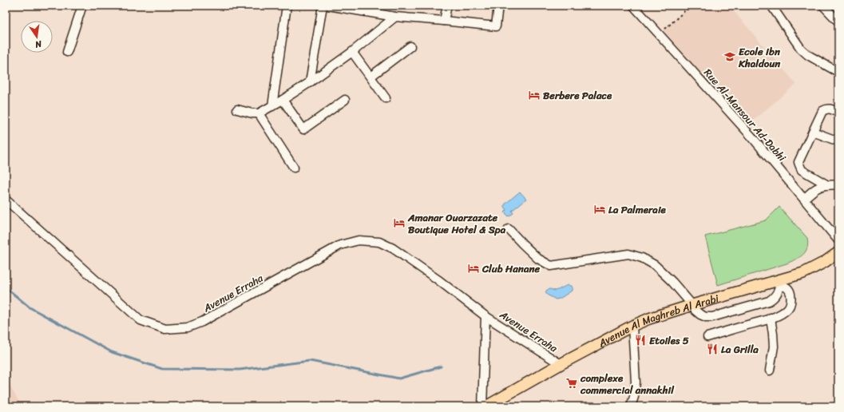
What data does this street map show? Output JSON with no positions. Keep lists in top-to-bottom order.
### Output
{
  "streets": {
    "main road": ["Avenue Al Maghreb Al Arabi"],
    "street": ["Rue Al-Mansour Ad-Dabhi", "Avenue Erraha"]
  },
  "crossings": [
    ["Avenue Erraha", "Avenue Al Maghreb Al Arabi"]
  ],
  "places": {
    "school or university": ["Ecole Ibn Khaldoun"],
    "hotel": [
      "Berbere Palace",
      "La Palmeraie",
      "Amanar Ouarzazate Boutique Hotel & Spa",
      "Club Hanane"
    ],
    "restaurant": ["Etoiles 5", "La Grilla"],
    "supermarket": ["complexe commercial annakhil"]
  },
  "north": "bottom"
}
